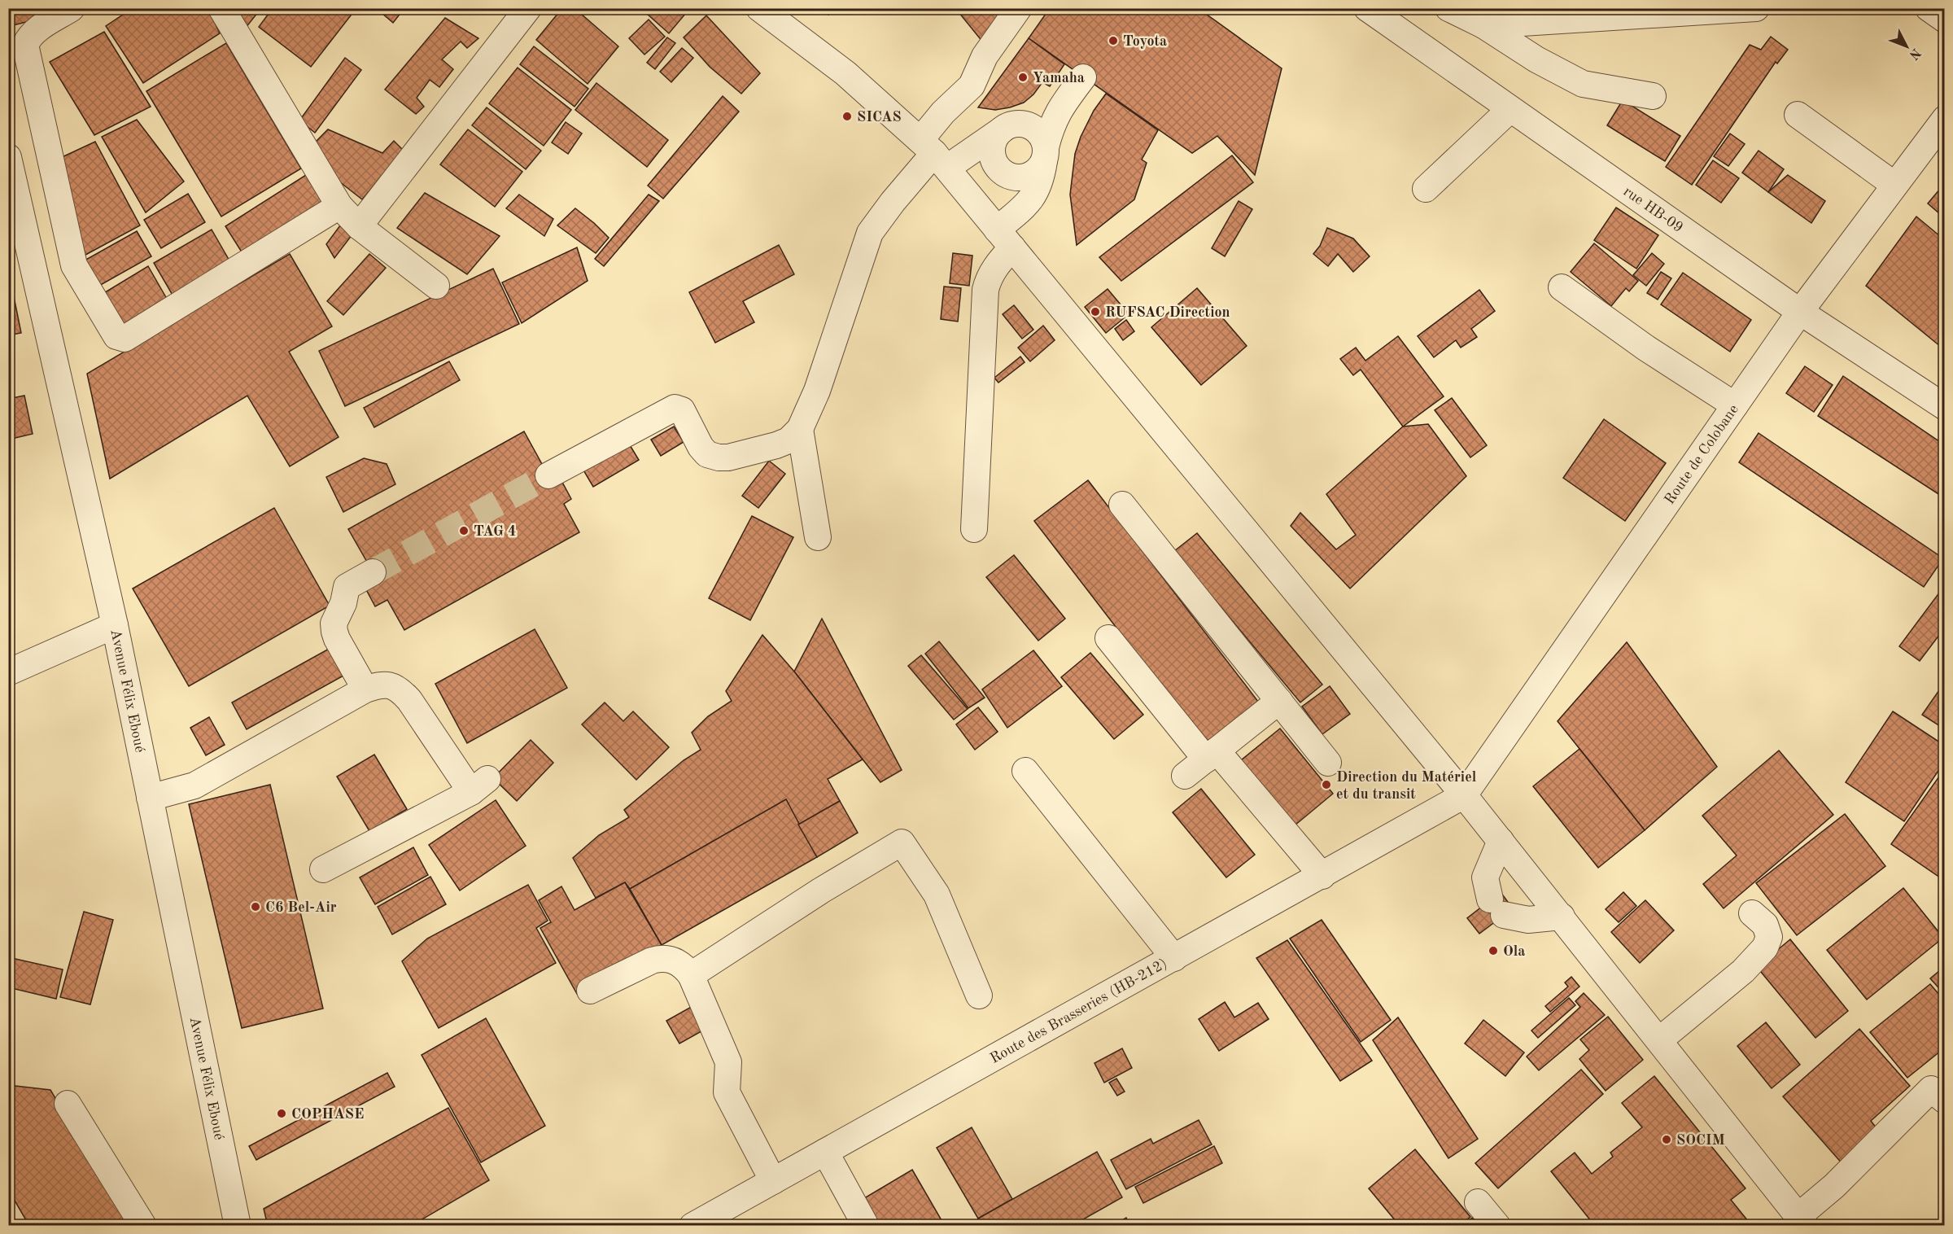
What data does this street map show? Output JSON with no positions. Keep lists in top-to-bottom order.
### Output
{
  "streets": {
    "street": [
      "rue HB-09",
      "Route de Colobane",
      "Avenue Félix Eboué",
      "Route des Brasseries (HB-212)"
    ]
  },
  "crossings": [
    ["rue HB-09", "Route de Colobane"],
    ["Route de Colobane", "Route des Brasseries (HB-212)"]
  ],
  "places": [
    "Toyota",
    "Yamaha",
    "SICAS",
    "RUFSAC Direction",
    "TAG 4",
    "Direction du Matériel et du transit",
    "C6 Bel-Air",
    "Ola",
    "COPHASE",
    "SOCIM"
  ],
  "north": "bottom right"
}
